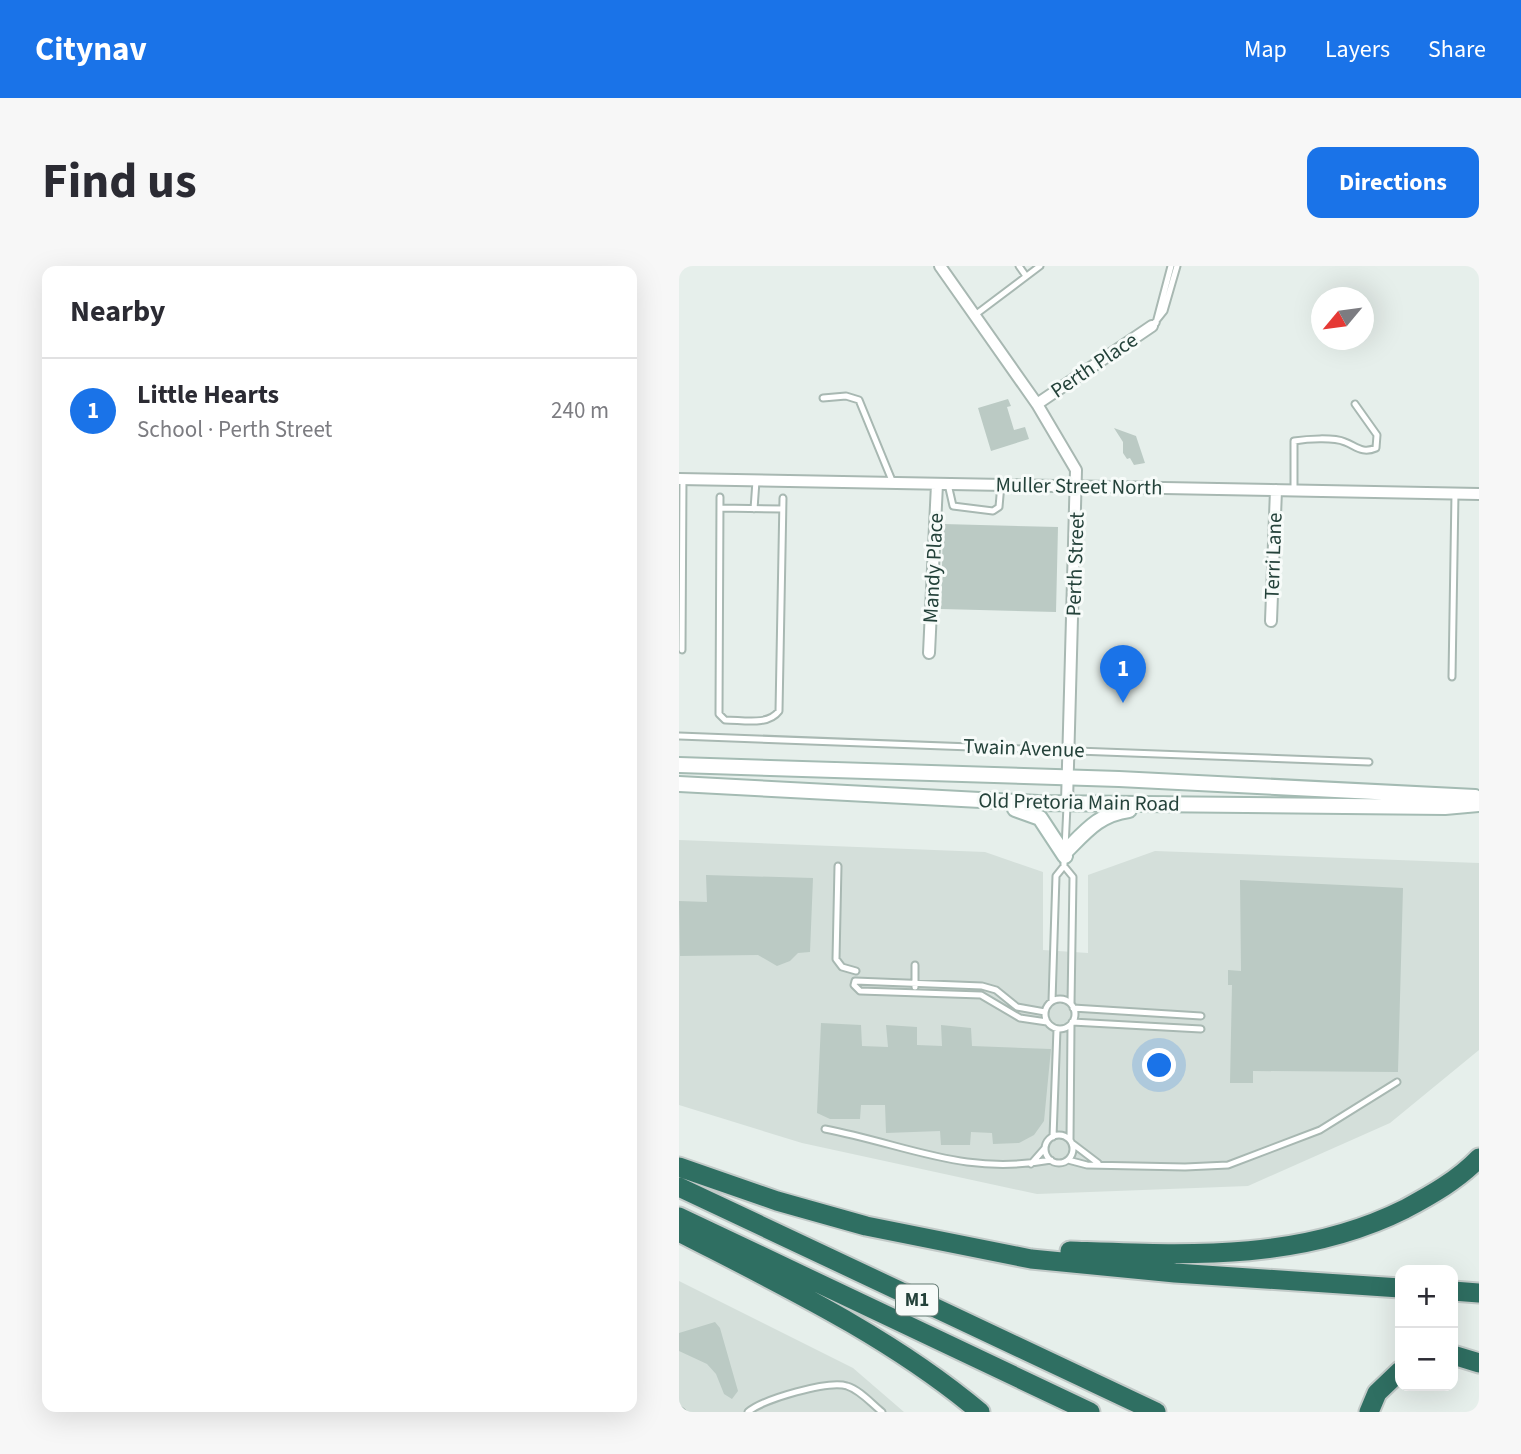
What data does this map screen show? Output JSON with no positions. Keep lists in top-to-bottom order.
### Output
{
  "streets": {
    "highway": ["M1"],
    "main road": ["Old Pretoria Main Road"],
    "street": [
      "Perth Place",
      "Muller Street North",
      "Terri Lane",
      "Perth Street",
      "Mandy Place"
    ],
    "lane": ["Twain Avenue"]
  },
  "crossings": [
    ["Perth Place", "Perth Street"],
    ["Muller Street North", "Terri Lane"],
    ["Muller Street North", "Perth Street"],
    ["Muller Street North", "Mandy Place"],
    ["Perth Street", "Twain Avenue"],
    ["Perth Street", "Old Pretoria Main Road"]
  ],
  "north": "bottom left",
  "page": {
    "header": "Citynav",
    "nav": ["Map", "Layers", "Share"],
    "title": "Find us",
    "buttons": "Directions",
    "heading": "Nearby",
    "list": [
      {
        "mark": "1",
        "name": "Little Hearts",
        "note": "School · Perth Street",
        "value": "240 m"
      }
    ],
    "pins": "1",
    "map_buttons": ["+", "−"]
  }
}
